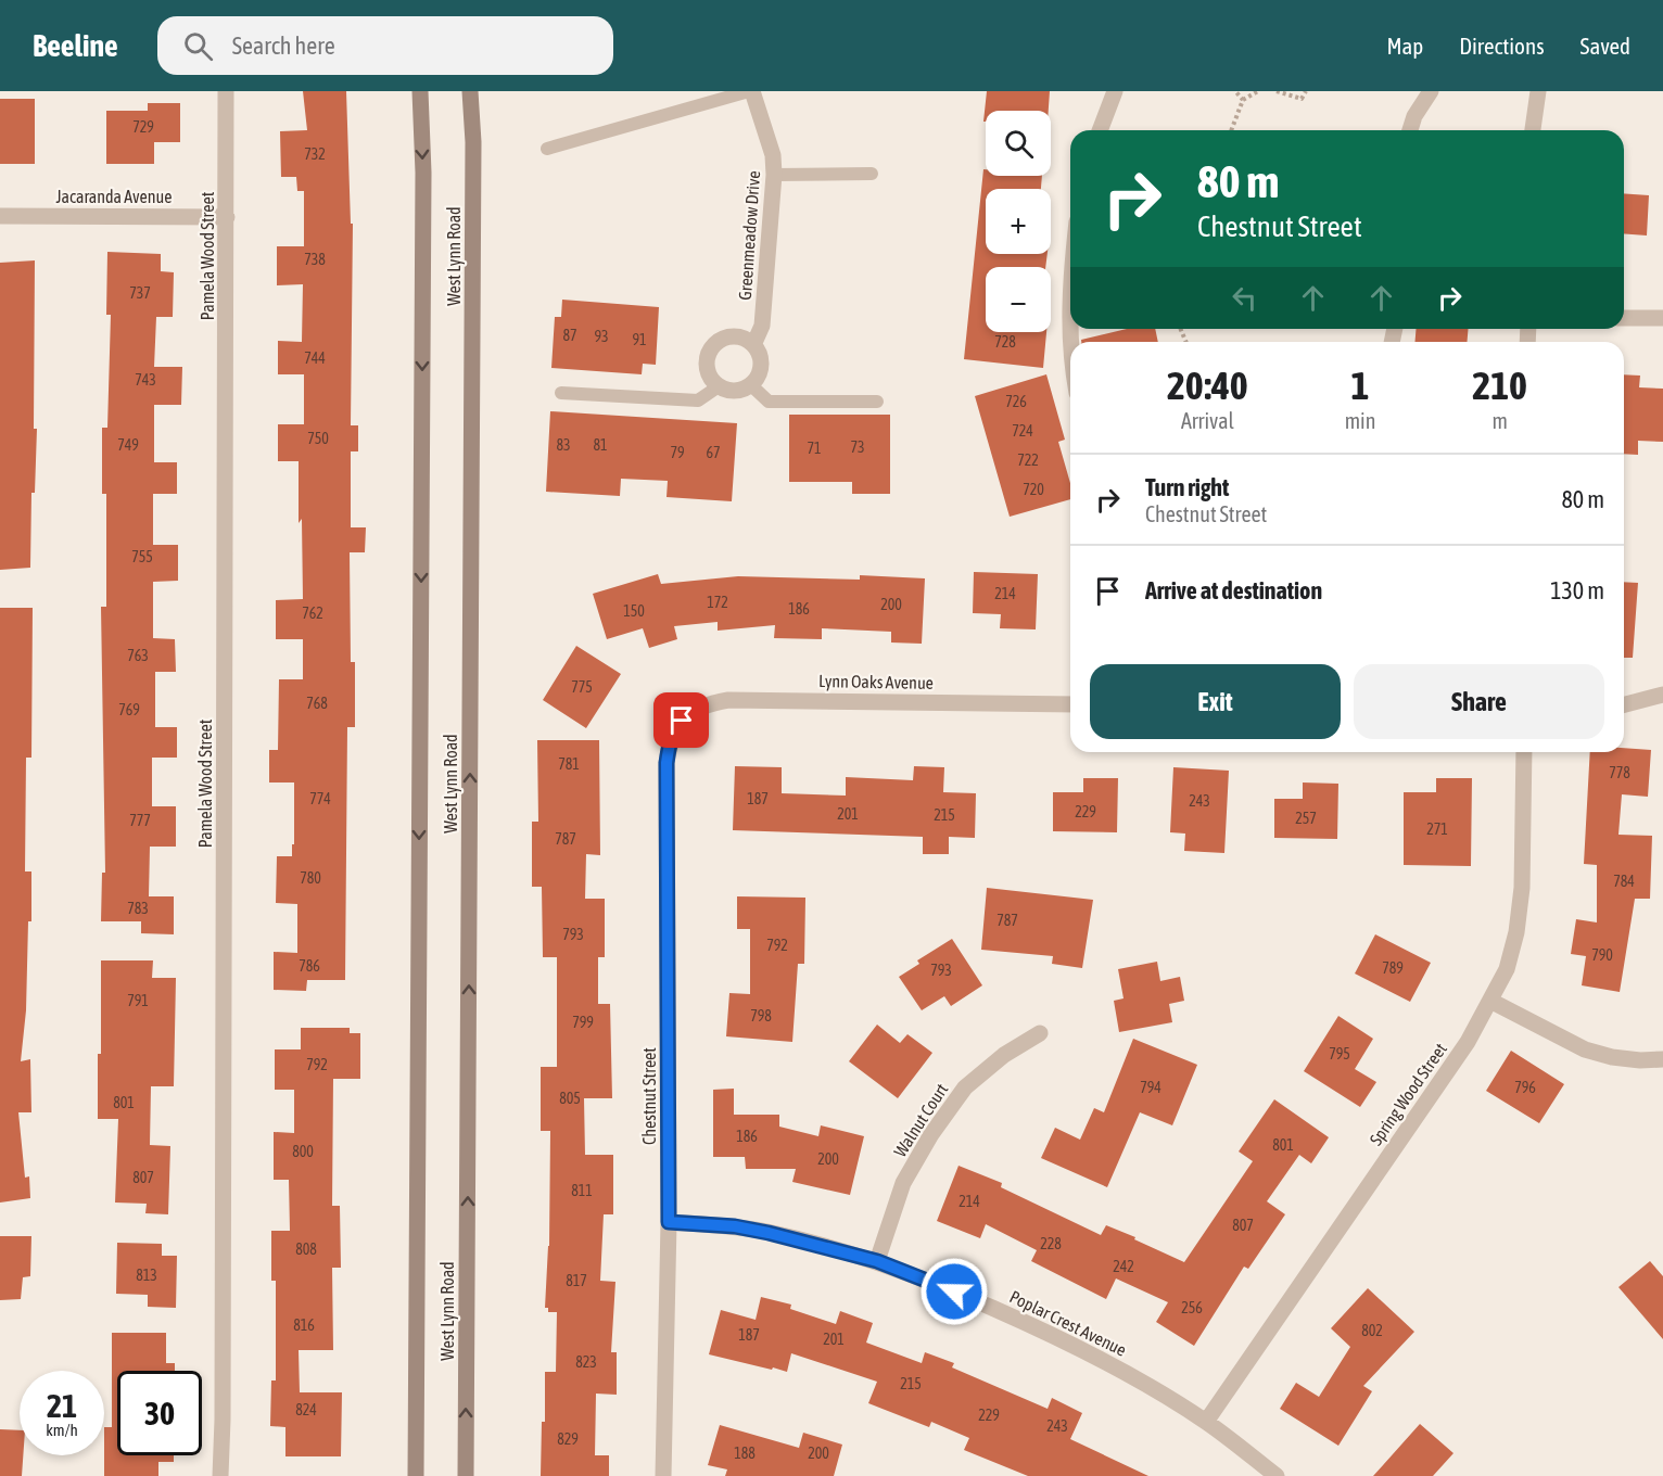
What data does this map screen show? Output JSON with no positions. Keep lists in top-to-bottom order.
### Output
{
  "streets": {
    "main road": ["West Lynn Road"],
    "street": [
      "Jacaranda Avenue",
      "Greenmeadow Drive",
      "Pamela Wood Street",
      "Lynn Oaks Avenue",
      "Spring Wood Street",
      "Chestnut Street",
      "Walnut Court",
      "Poplar Crest Avenue"
    ]
  },
  "crossings": [
    ["Jacaranda Avenue", "Pamela Wood Street"],
    ["Lynn Oaks Avenue", "Chestnut Street"],
    ["Spring Wood Street", "Poplar Crest Avenue"],
    ["Chestnut Street", "Poplar Crest Avenue"],
    ["Walnut Court", "Poplar Crest Avenue"]
  ],
  "house_numbers": [
    "729",
    "732",
    "738",
    "737",
    "87",
    "93",
    "91",
    "728",
    "744",
    "743",
    "726",
    "724",
    "750",
    "749",
    "83",
    "81",
    "73",
    "71",
    "79",
    "67",
    "722",
    "720",
    "755",
    "214",
    "172",
    "200",
    "186",
    "150",
    "762",
    "763",
    "775",
    "768",
    "769",
    "781",
    "778",
    "774",
    "187",
    "243",
    "229",
    "201",
    "215",
    "257",
    "777",
    "271",
    "787",
    "780",
    "784",
    "783",
    "787",
    "793",
    "792",
    "790",
    "786",
    "789",
    "793",
    "791",
    "798",
    "799",
    "795",
    "792",
    "794",
    "796",
    "805",
    "801",
    "186",
    "801",
    "800",
    "200",
    "807",
    "811",
    "214",
    "807",
    "228",
    "808",
    "242",
    "813",
    "817",
    "256",
    "816",
    "802",
    "187",
    "201",
    "823",
    "215",
    "824",
    "229",
    "243",
    "829",
    "188",
    "200"
  ],
  "page": {
    "header": "Beeline",
    "search": "Search here",
    "nav": ["Map", "Directions", "Saved"],
    "map_buttons": ["+", "−"],
    "turn": ["80 m", "Chestnut Street"],
    "eta": [
      "20:40",
      "Arrival",
      "1",
      "min",
      "210",
      "m"
    ],
    "list": [
      {
        "name": "Turn right",
        "note": "Chestnut Street",
        "value": "80 m"
      },
      {
        "name": "Arrive at destination",
        "value": "130 m"
      }
    ],
    "buttons": ["Exit", "Share"],
    "speed": "21 km/h",
    "limit": "30"
  }
}
